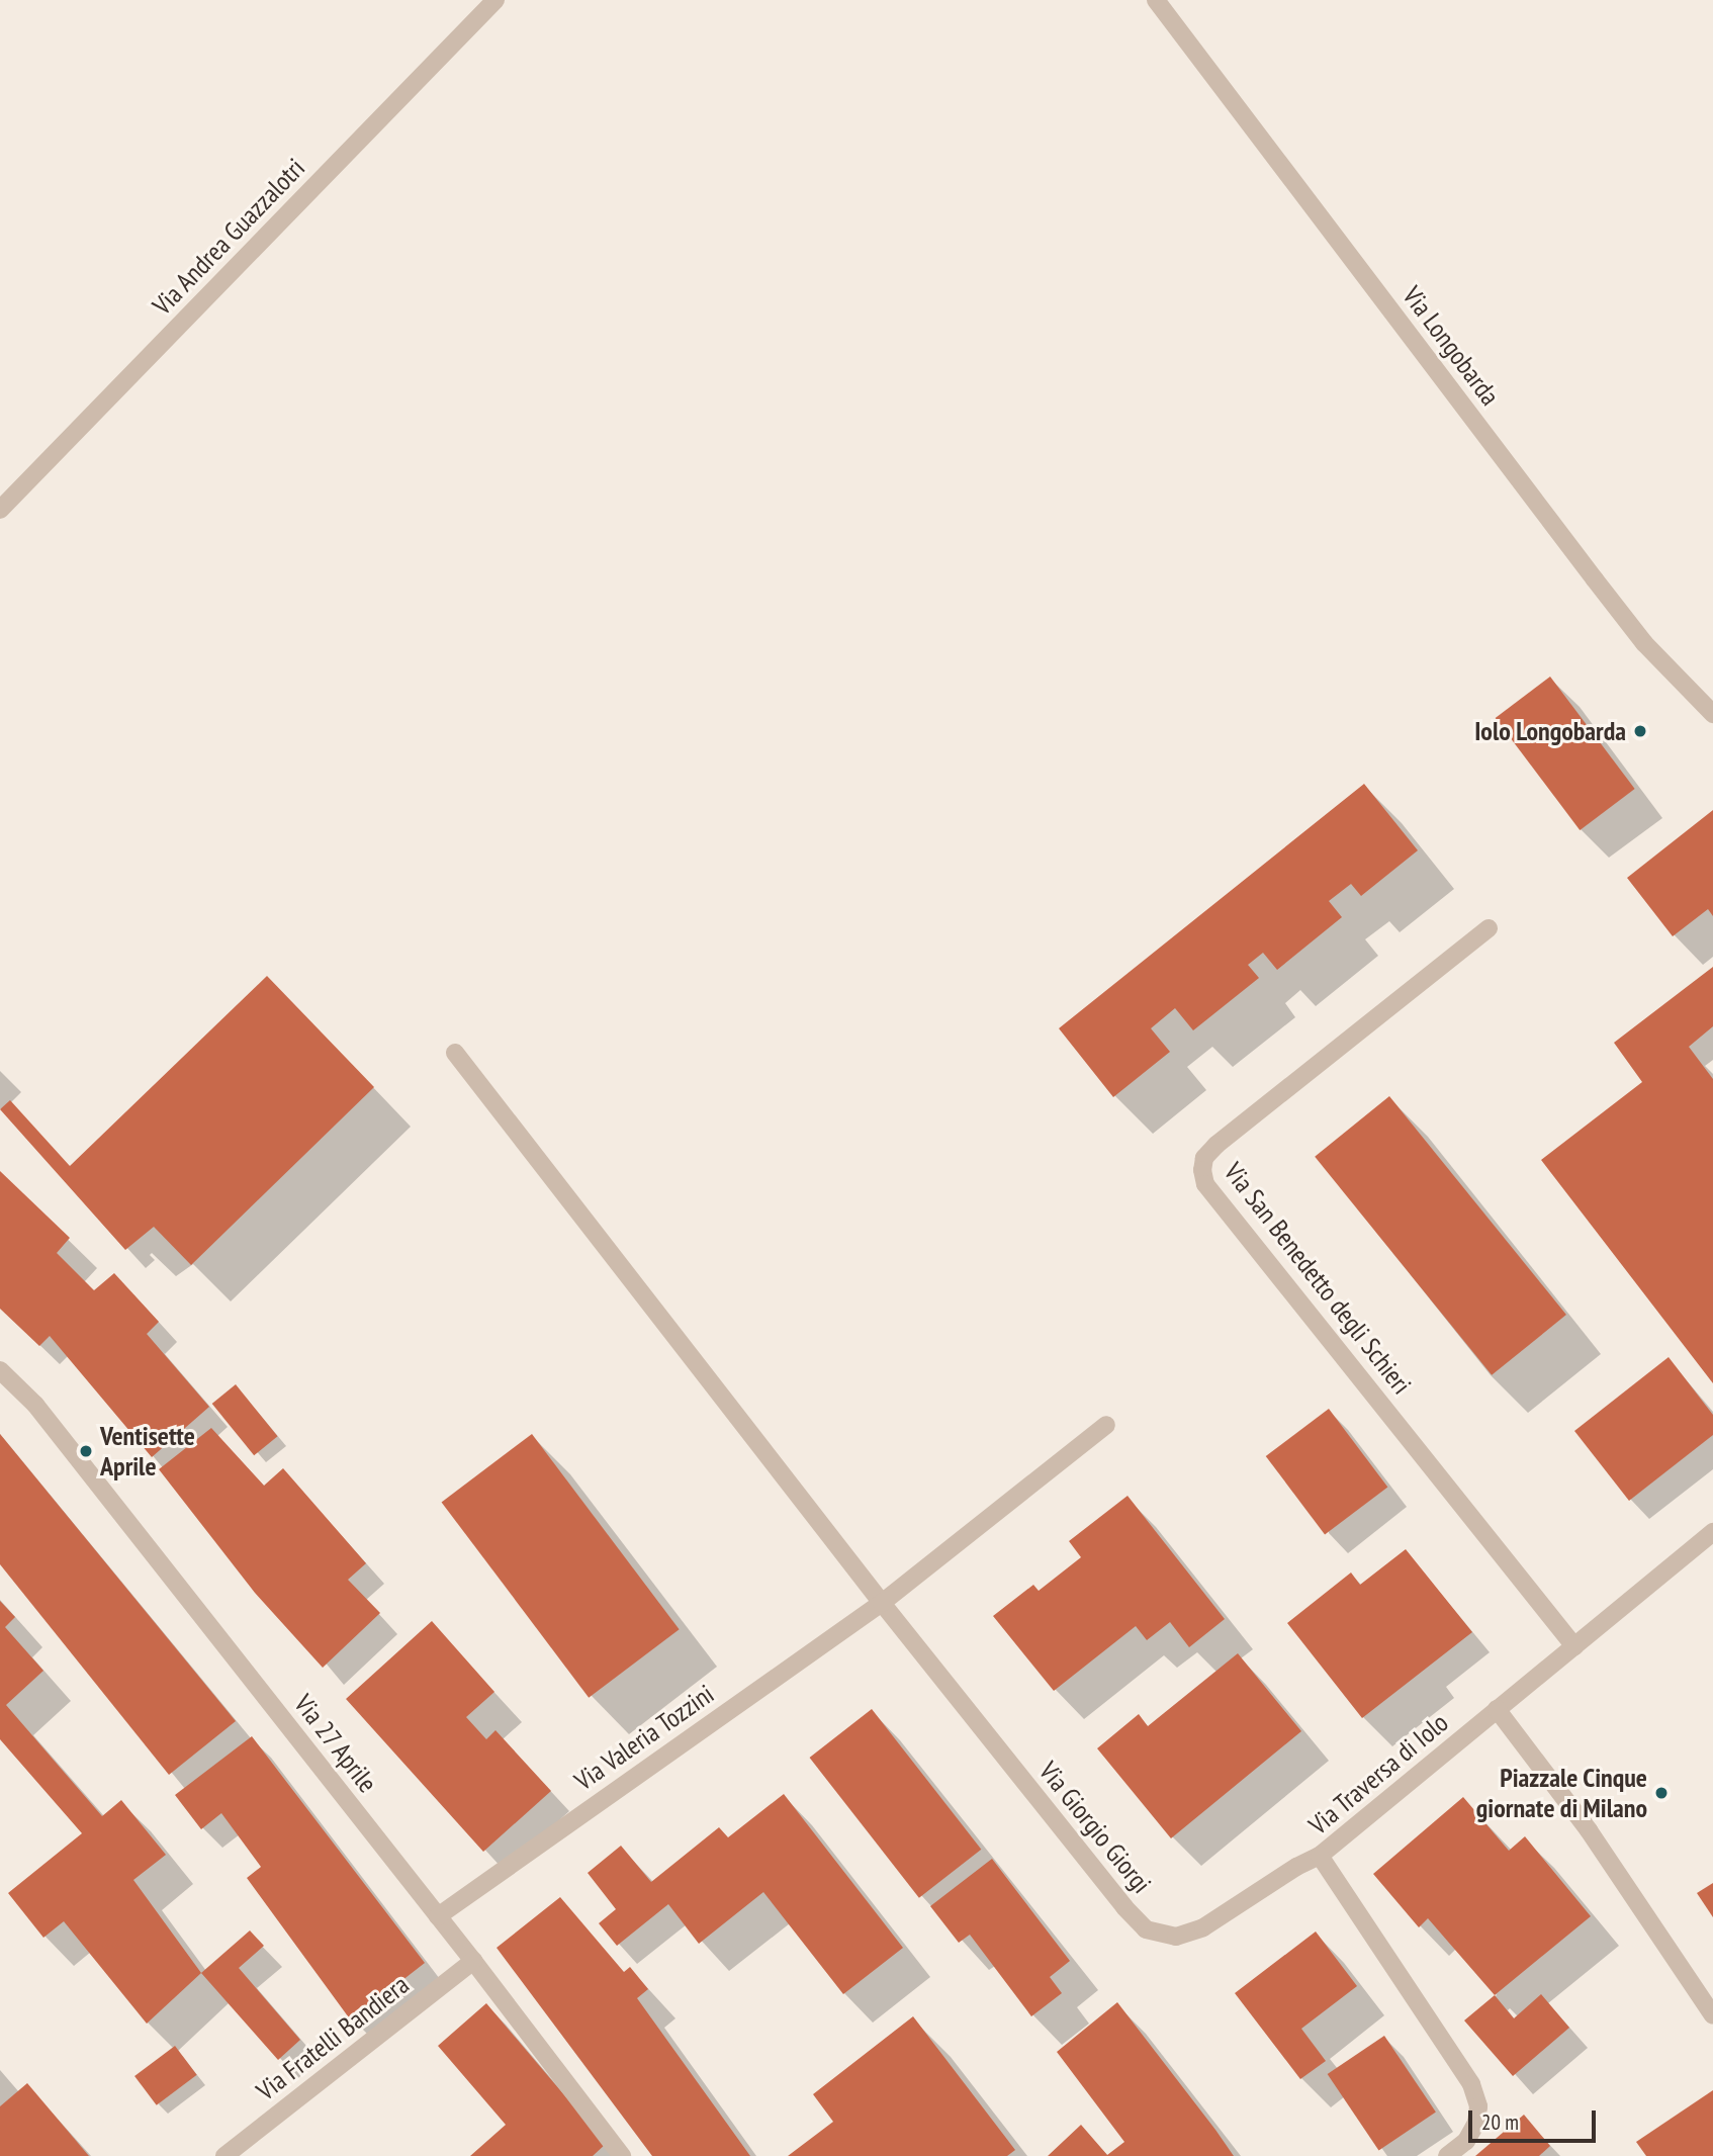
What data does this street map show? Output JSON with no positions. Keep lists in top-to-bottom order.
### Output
{
  "streets": {
    "street": [
      "Via Andrea Guazzalotri",
      "Via Longobarda",
      "Via San Benedetto degli Schieri",
      "Via Valeria Tozzini",
      "Via 27 Aprile",
      "Via Traversa di Iolo",
      "Via Giorgio Giorgi",
      "Via Fratelli Bandiera"
    ]
  },
  "crossings": [
    ["Via San Benedetto degli Schieri", "Via Traversa di Iolo"],
    ["Via Valeria Tozzini", "Via 27 Aprile"],
    ["Via Valeria Tozzini", "Via Giorgio Giorgi"],
    ["Via 27 Aprile", "Via Fratelli Bandiera"],
    ["Via Traversa di Iolo", "Via Giorgio Giorgi"]
  ],
  "places": ["Iolo Longobarda", "Ventisette Aprile", "Piazzale Cinque giornate di Milano"],
  "scale_bar": "20 m"
}
